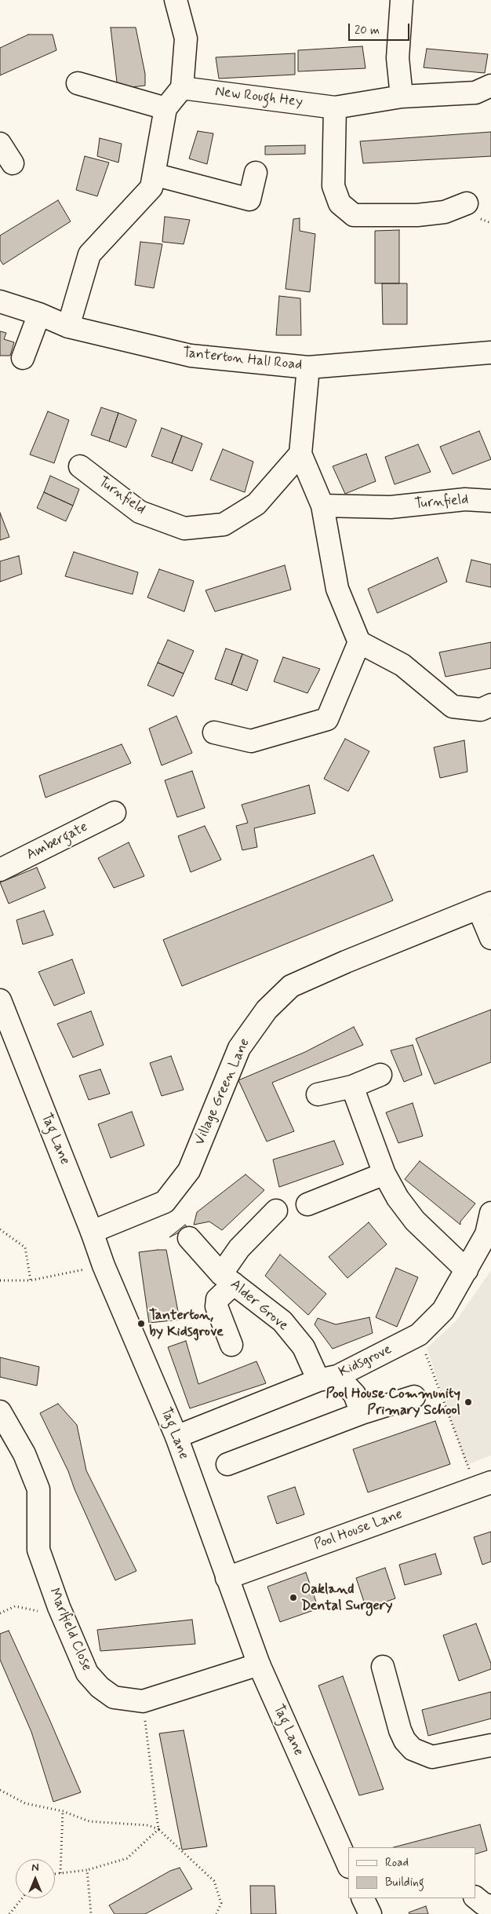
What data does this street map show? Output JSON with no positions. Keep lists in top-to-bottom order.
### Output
{
  "streets": {
    "street": [
      "New Rough Hey",
      "Tanterton Hall Road",
      "Turnfield",
      "Ambergate",
      "Village Green Lane",
      "Tag Lane",
      "Alder Grove",
      "Kidsgrove",
      "Pool House Lane",
      "Marlfield Close"
    ]
  },
  "crossings": [
    ["Village Green Lane", "Tag Lane"],
    ["Tag Lane", "Kidsgrove"],
    ["Tag Lane", "Pool House Lane"],
    ["Tag Lane", "Marlfield Close"],
    ["Alder Grove", "Kidsgrove"]
  ],
  "places": ["Tanterton, by Kidsgrove", "Pool House Community Primary School", "Oakland Dental Surgery"],
  "legend": ["Road", "Building"],
  "scale_bar": "20 m",
  "north": "top"
}
